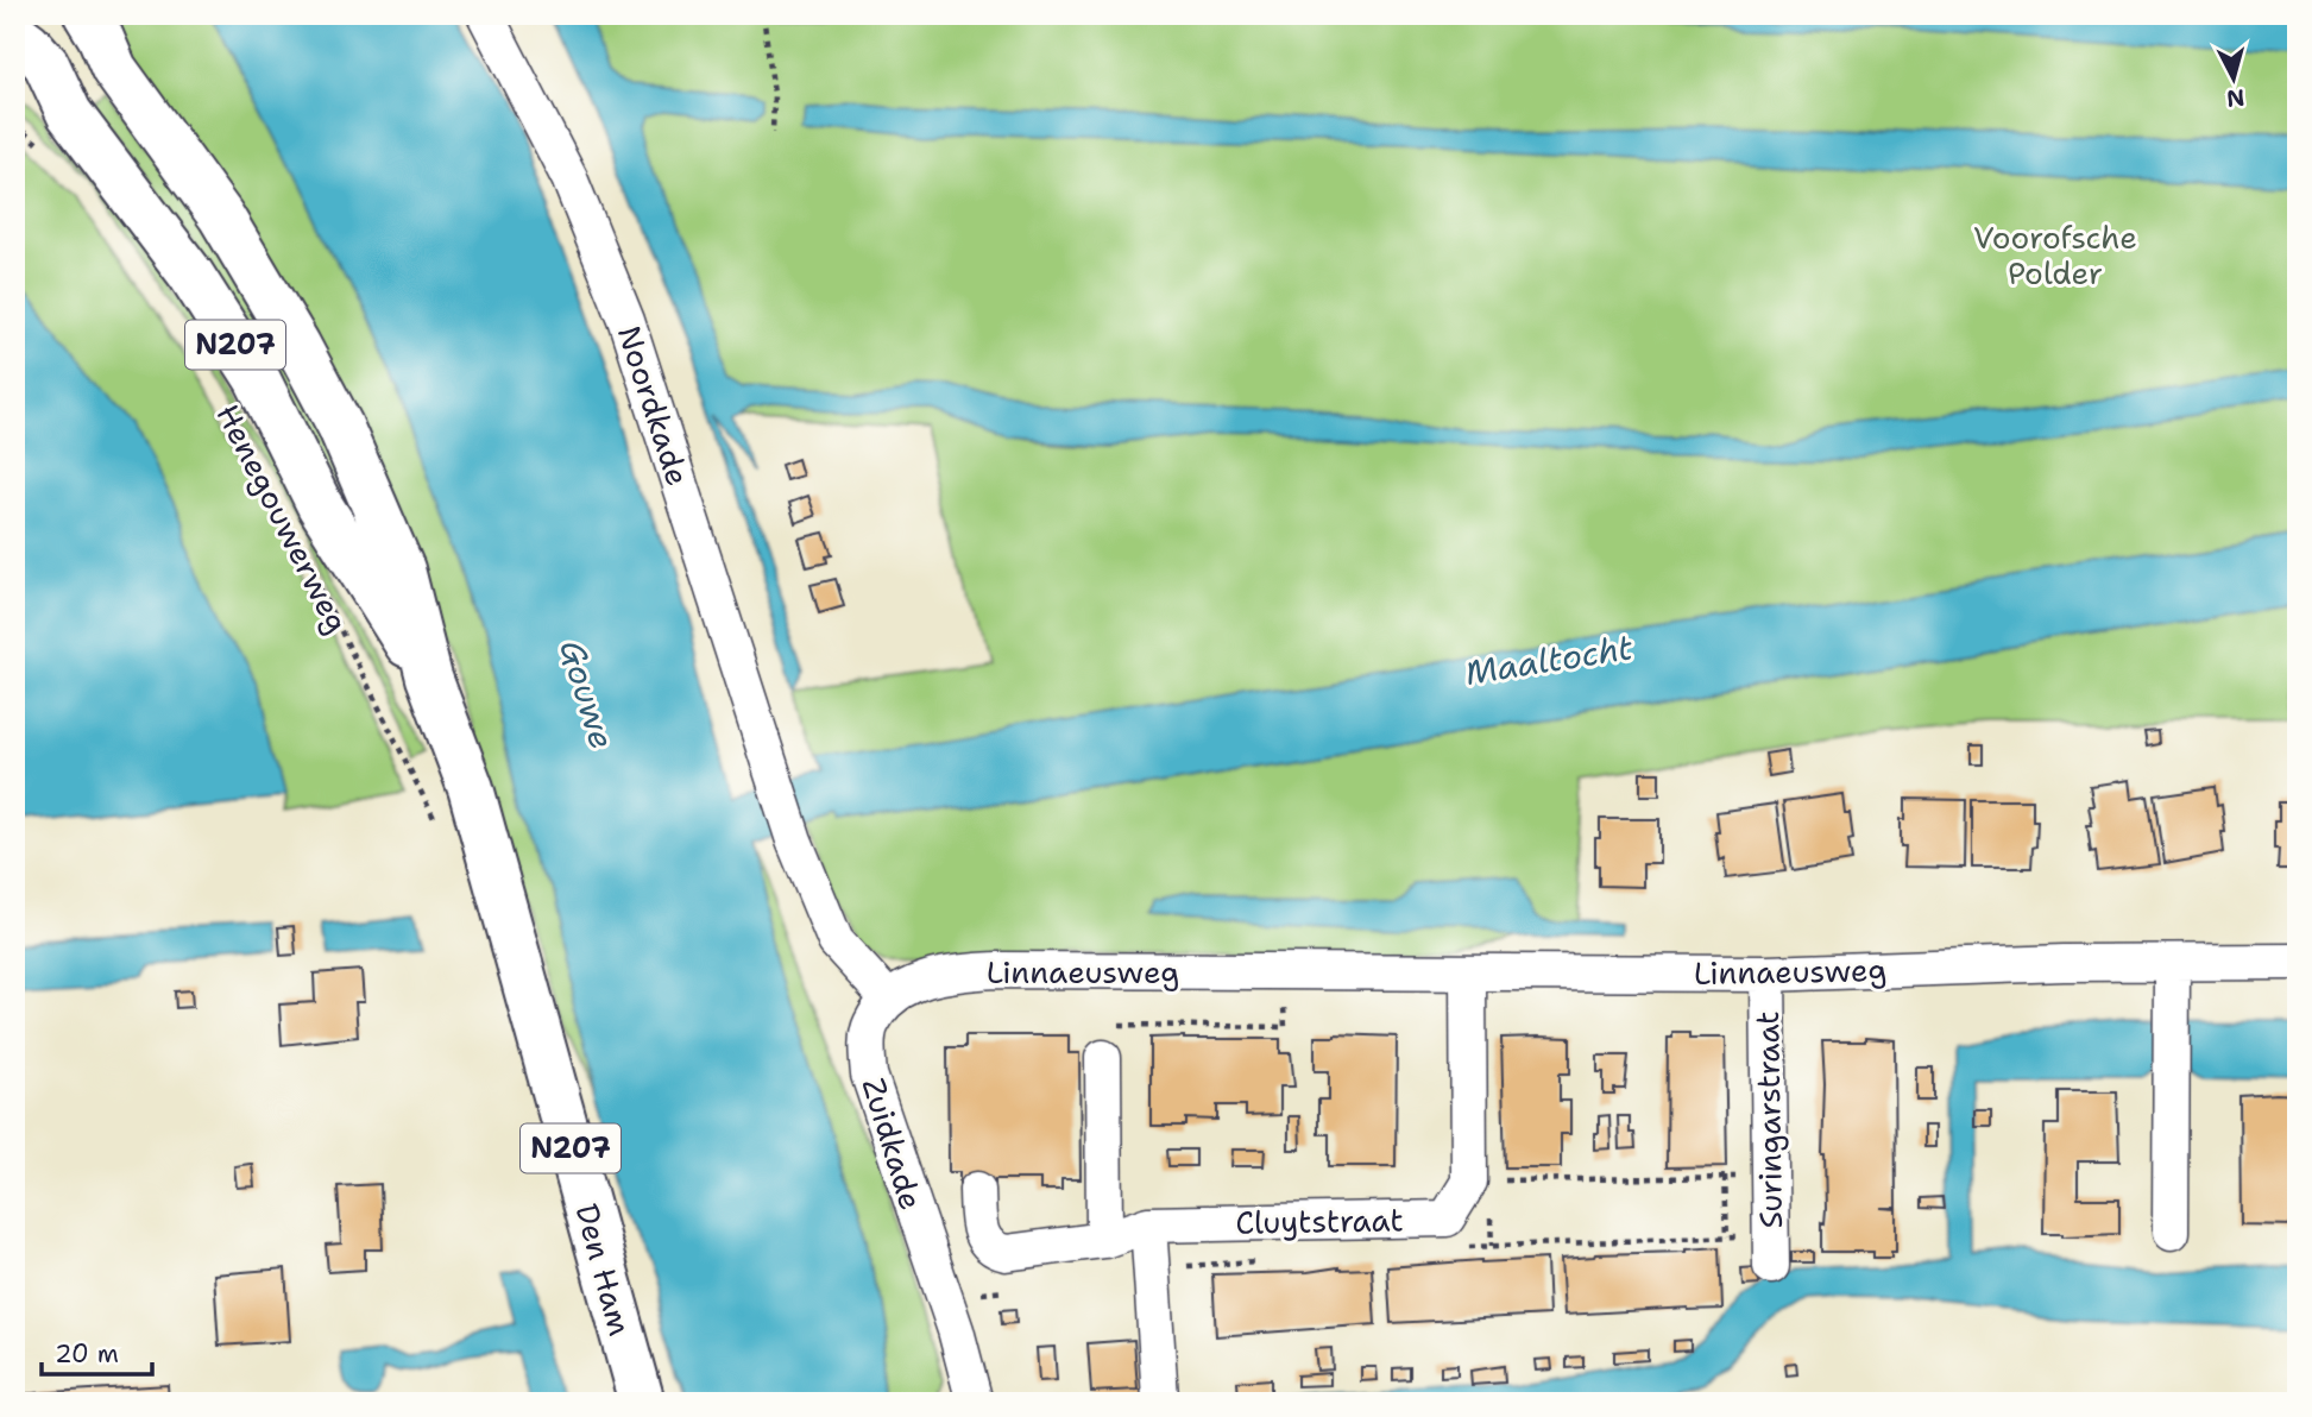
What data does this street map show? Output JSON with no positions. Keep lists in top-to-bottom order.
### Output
{
  "streets": {
    "main road": ["N207", "Henegouwerweg", "Den Ham"],
    "street": [
      "Noordkade",
      "Linnaeusweg",
      "Suringarstraat",
      "Zuidkade",
      "Cluytstraat"
    ]
  },
  "crossings": [
    ["Noordkade", "Linnaeusweg"],
    ["Noordkade", "Zuidkade"],
    ["Henegouwerweg", "Den Ham"],
    ["Linnaeusweg", "Suringarstraat"],
    ["Linnaeusweg", "Zuidkade"]
  ],
  "water": ["Maaltocht", "Gouwe"],
  "parks": ["Voorofsche Polder"],
  "scale_bar": "20 m",
  "north": "bottom"
}
